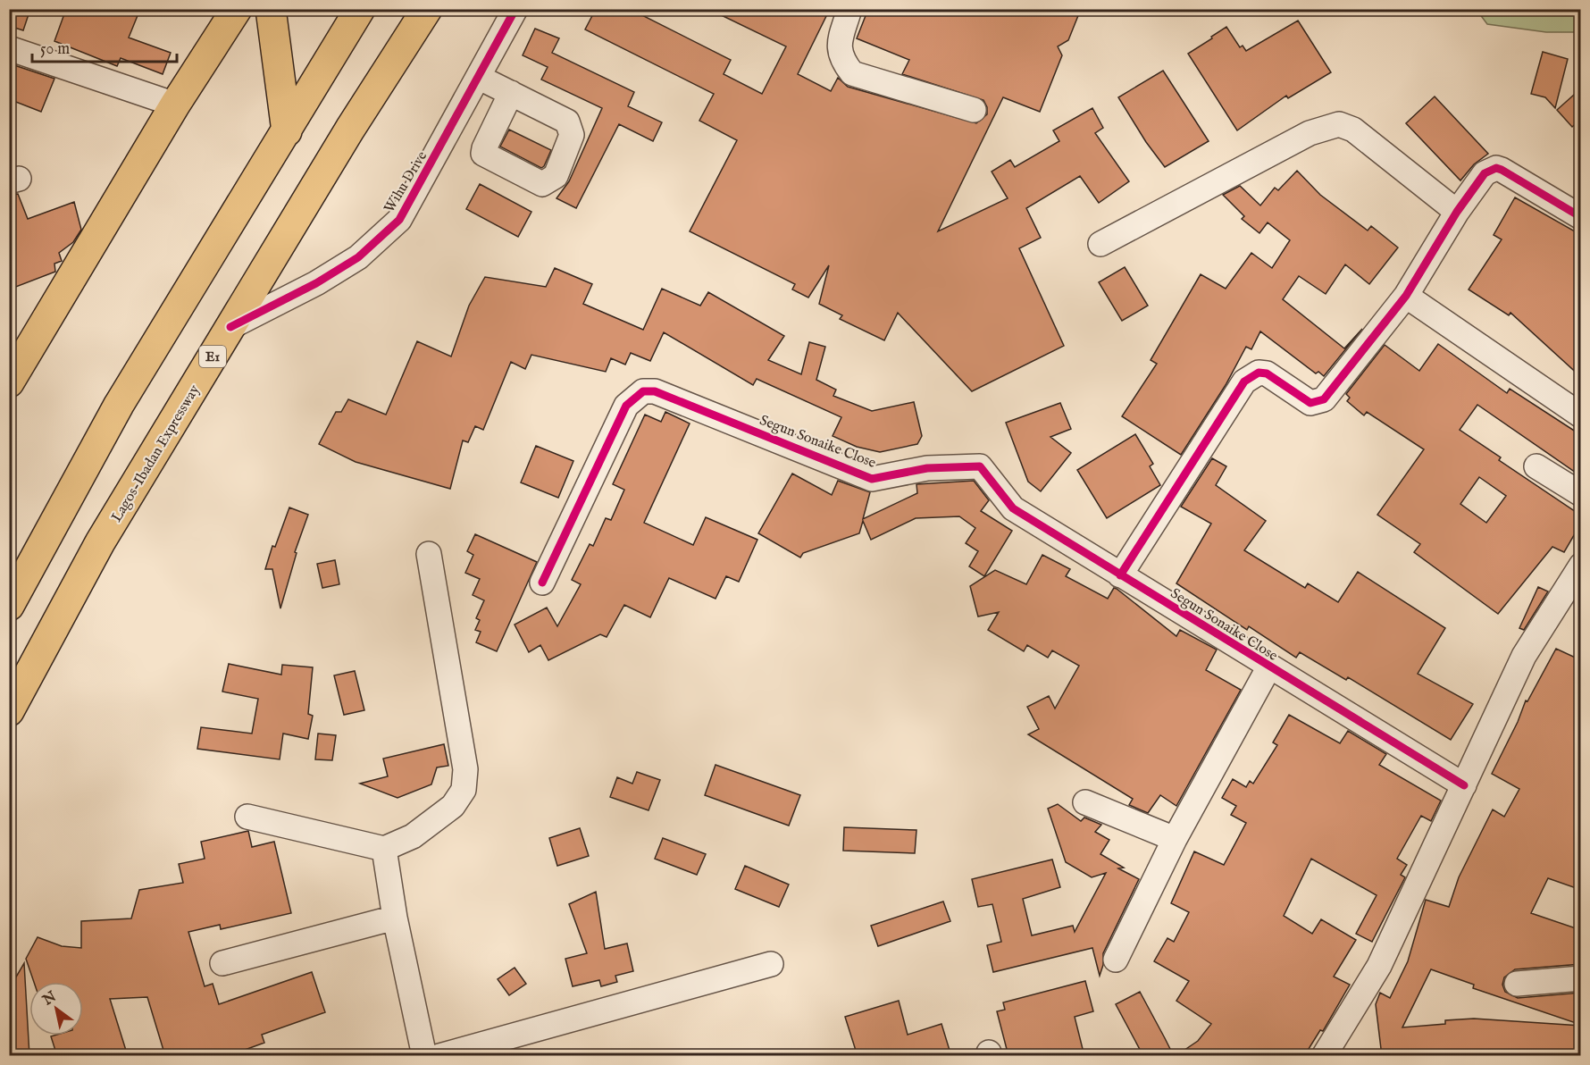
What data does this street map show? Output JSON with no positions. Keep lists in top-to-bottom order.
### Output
{
  "streets": {
    "main road": ["E1", "Lagos-Ibadan Expressway"],
    "street": ["Wihu Drive", "Segun Sonaike Close"]
  },
  "crossings": [
    ["Wihu Drive", "Lagos-Ibadan Expressway"]
  ],
  "scale_bar": "50 m",
  "north": "top left"
}
